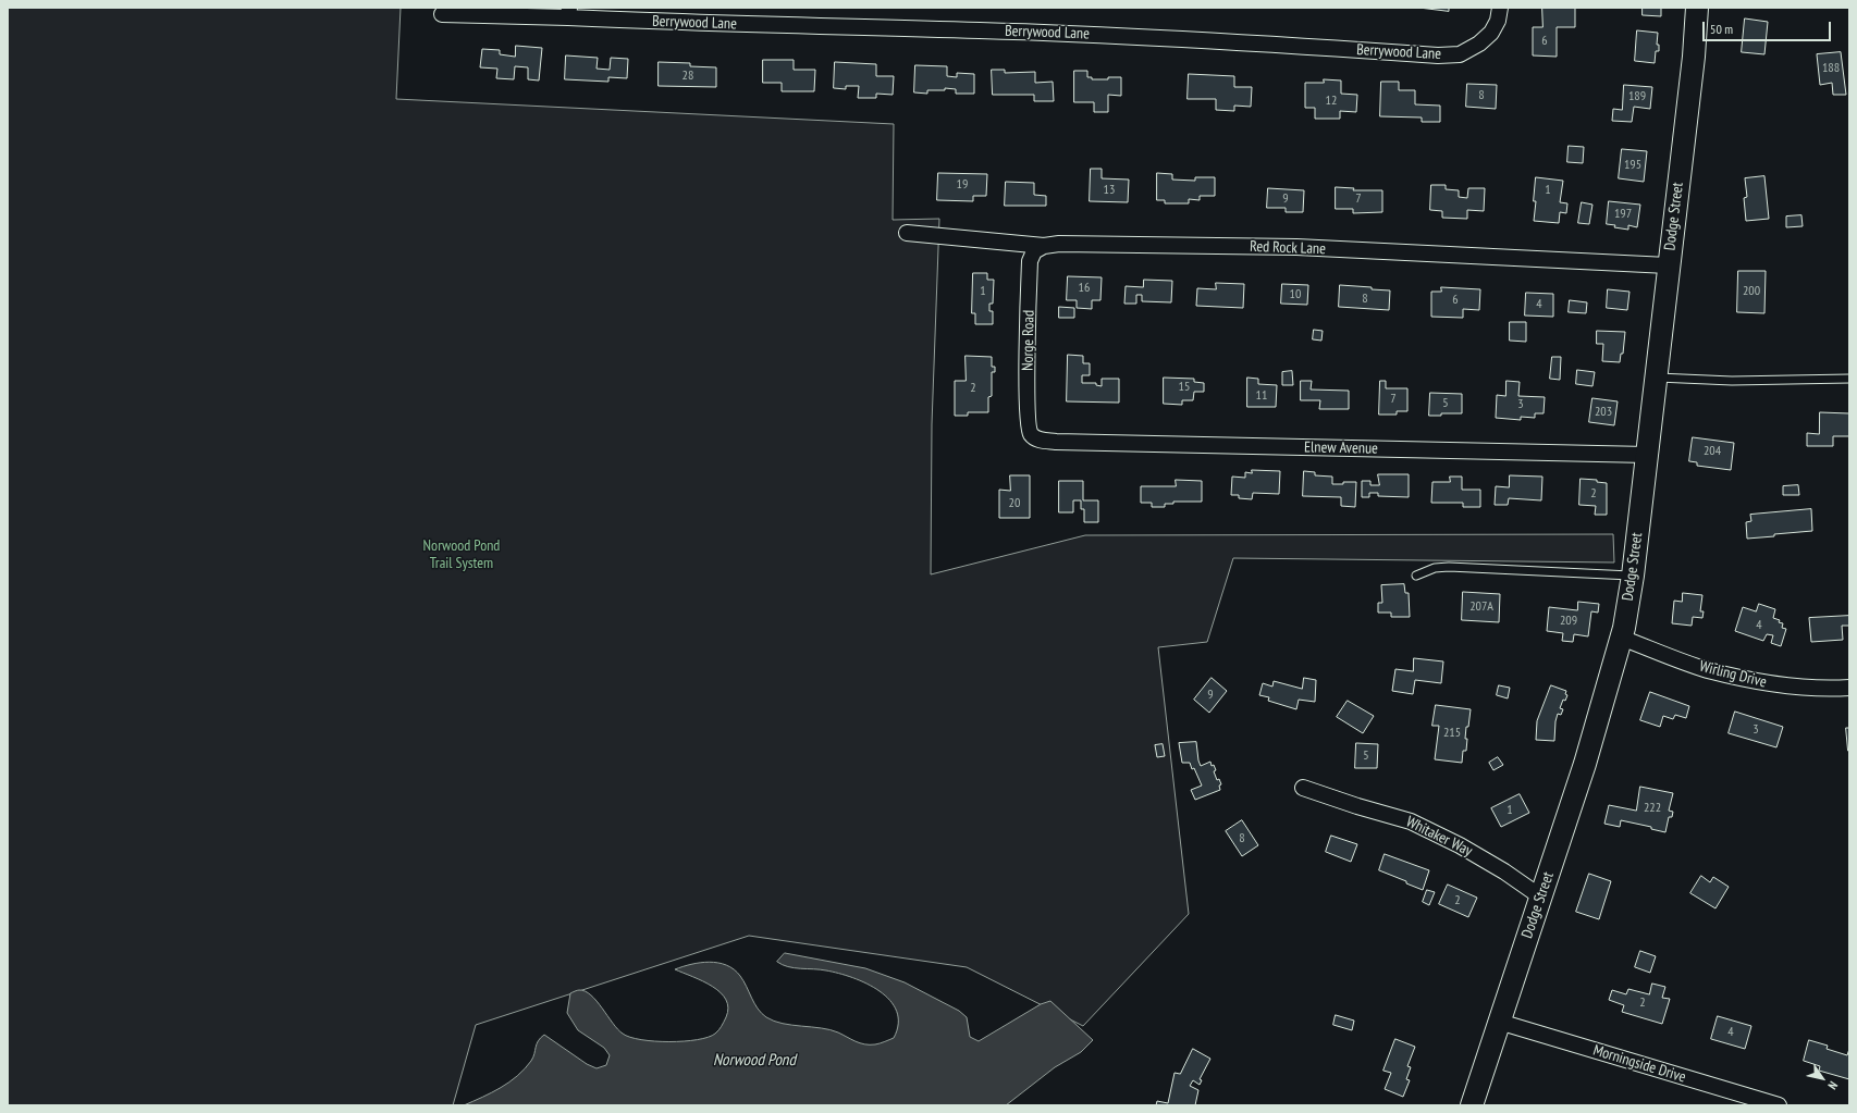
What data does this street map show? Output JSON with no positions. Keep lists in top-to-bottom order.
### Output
{
  "streets": {
    "main road": ["Dodge Street"],
    "street": [
      "Berrywood Lane",
      "Red Rock Lane",
      "Norge Road",
      "Elnew Avenue",
      "Wirling Drive",
      "Whitaker Way",
      "Morningside Drive"
    ]
  },
  "crossings": [
    ["Dodge Street", "Red Rock Lane"],
    ["Dodge Street", "Elnew Avenue"],
    ["Dodge Street", "Wirling Drive"],
    ["Dodge Street", "Whitaker Way"],
    ["Dodge Street", "Morningside Drive"],
    ["Red Rock Lane", "Norge Road"],
    ["Norge Road", "Elnew Avenue"]
  ],
  "water": ["Norwood Pond"],
  "parks": ["Norwood Pond Trail System"],
  "house_numbers": [
    "6",
    "188",
    "28",
    "8",
    "189",
    "12",
    "195",
    "19",
    "13",
    "1",
    "9",
    "7",
    "197",
    "16",
    "1",
    "200",
    "10",
    "8",
    "6",
    "4",
    "15",
    "2",
    "11",
    "7",
    "5",
    "3",
    "203",
    "204",
    "2",
    "20",
    "207A",
    "209",
    "4",
    "9",
    "3",
    "215",
    "5",
    "222",
    "1",
    "8",
    "2",
    "2",
    "4"
  ],
  "scale_bar": "50 m",
  "north": "bottom right"
}
